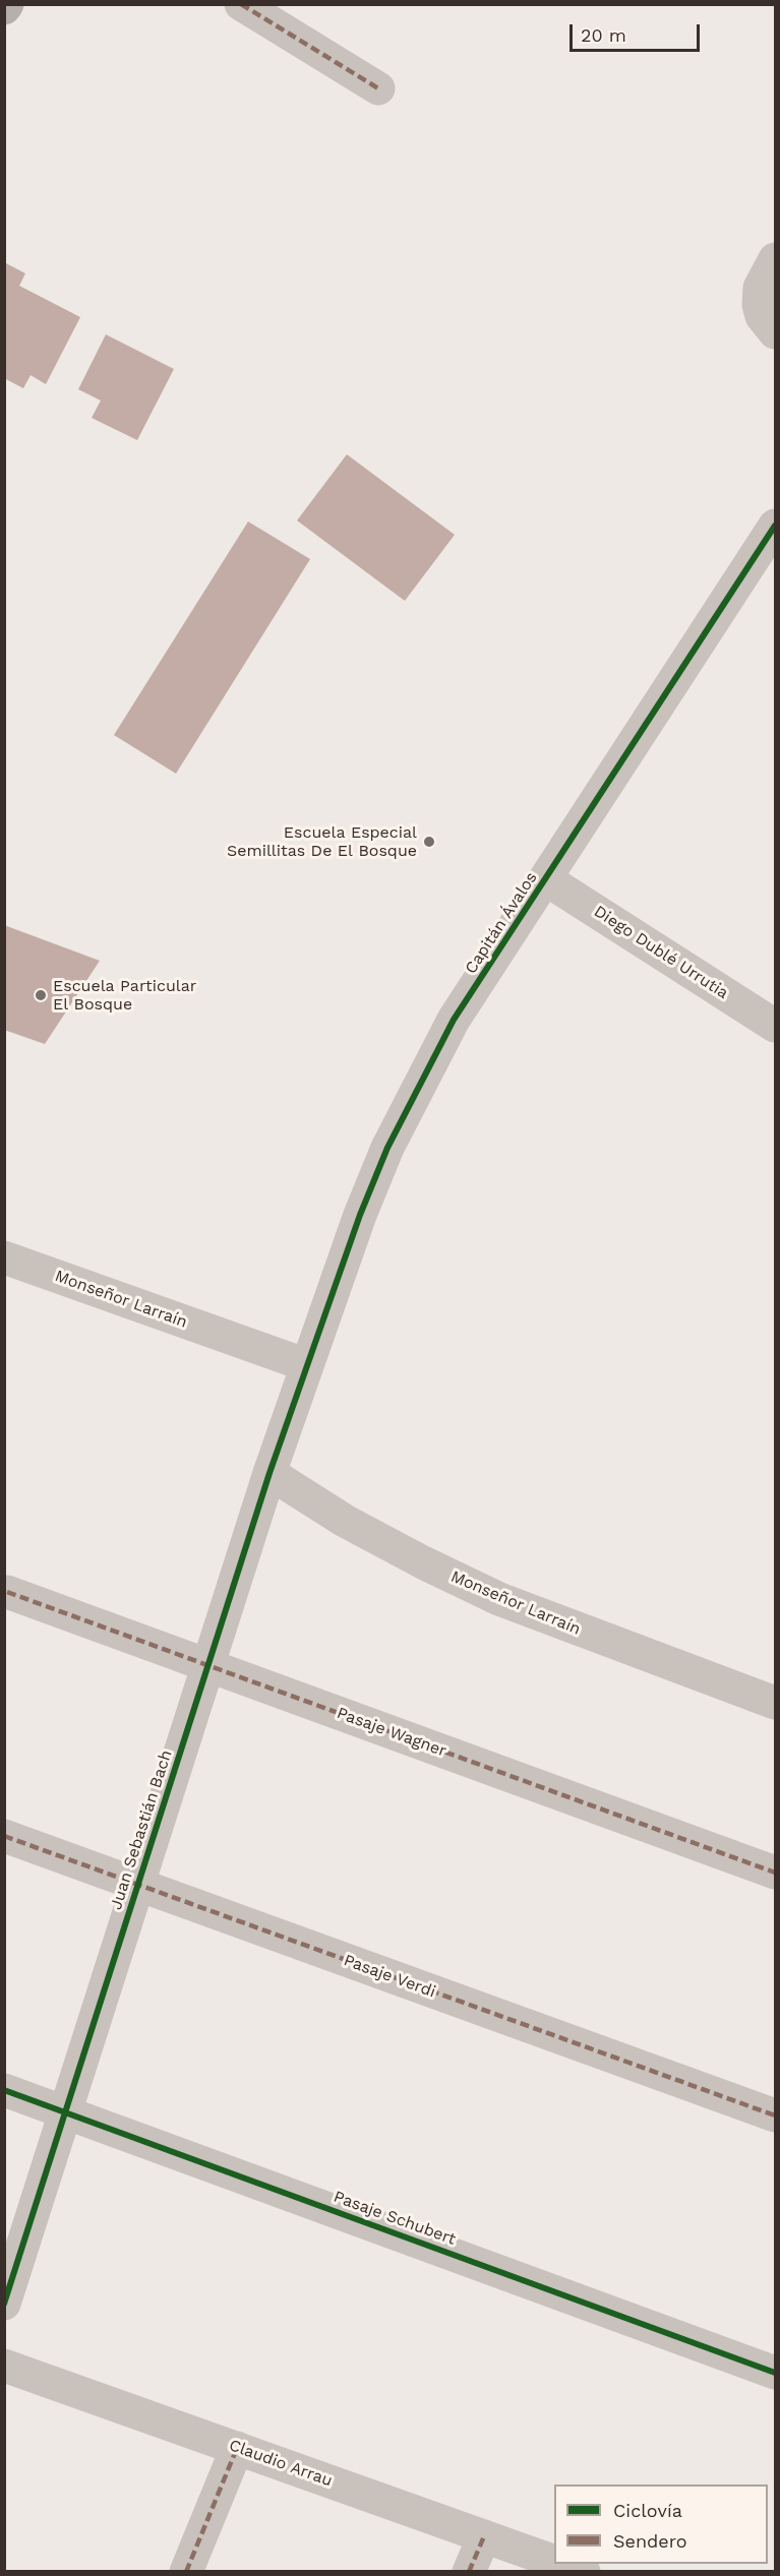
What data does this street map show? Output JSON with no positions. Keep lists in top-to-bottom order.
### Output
{
  "streets": {
    "street": [
      "Capitán Ávalos",
      "Diego Dublé Urrutia",
      "Monseñor Larraín",
      "Pasaje Wagner",
      "Juan Sebastián Bach",
      "Pasaje Verdi",
      "Pasaje Schubert",
      "Claudio Arrau"
    ]
  },
  "crossings": [
    ["Capitán Ávalos", "Diego Dublé Urrutia"],
    ["Capitán Ávalos", "Monseñor Larraín"],
    ["Capitán Ávalos", "Juan Sebastián Bach"],
    ["Monseñor Larraín", "Juan Sebastián Bach"],
    ["Pasaje Wagner", "Juan Sebastián Bach"],
    ["Juan Sebastián Bach", "Pasaje Verdi"],
    ["Juan Sebastián Bach", "Pasaje Schubert"]
  ],
  "places": ["Escuela Especial Semillitas De El Bosque", "Escuela Particular El Bosque"],
  "legend": ["Ciclovía", "Sendero"],
  "scale_bar": "20 m"
}
